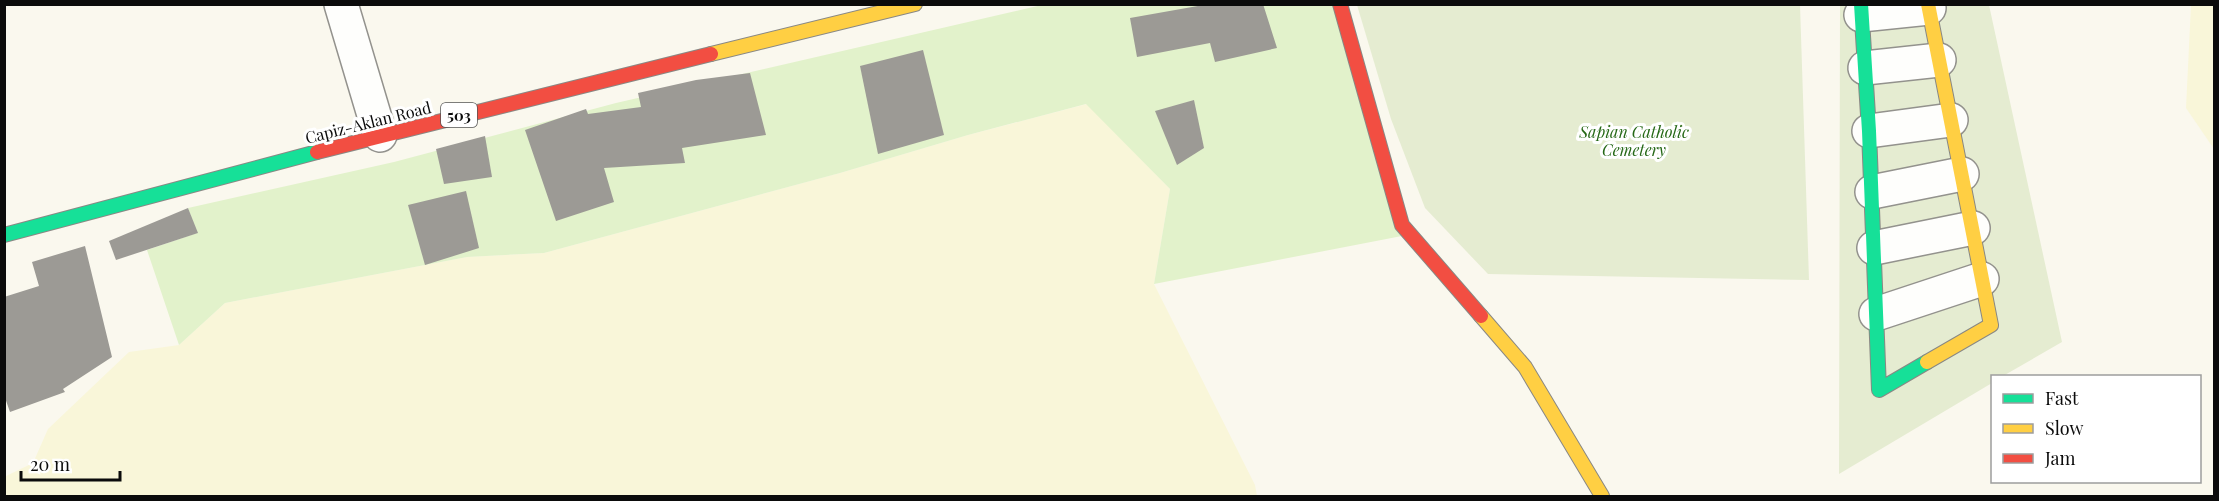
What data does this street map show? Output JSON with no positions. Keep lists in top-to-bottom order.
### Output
{
  "streets": {
    "street": ["503", "Capiz-Aklan Road"]
  },
  "parks": ["Sapian Catholic Cemetery"],
  "legend": ["Fast", "Slow", "Jam"],
  "scale_bar": "20 m"
}
